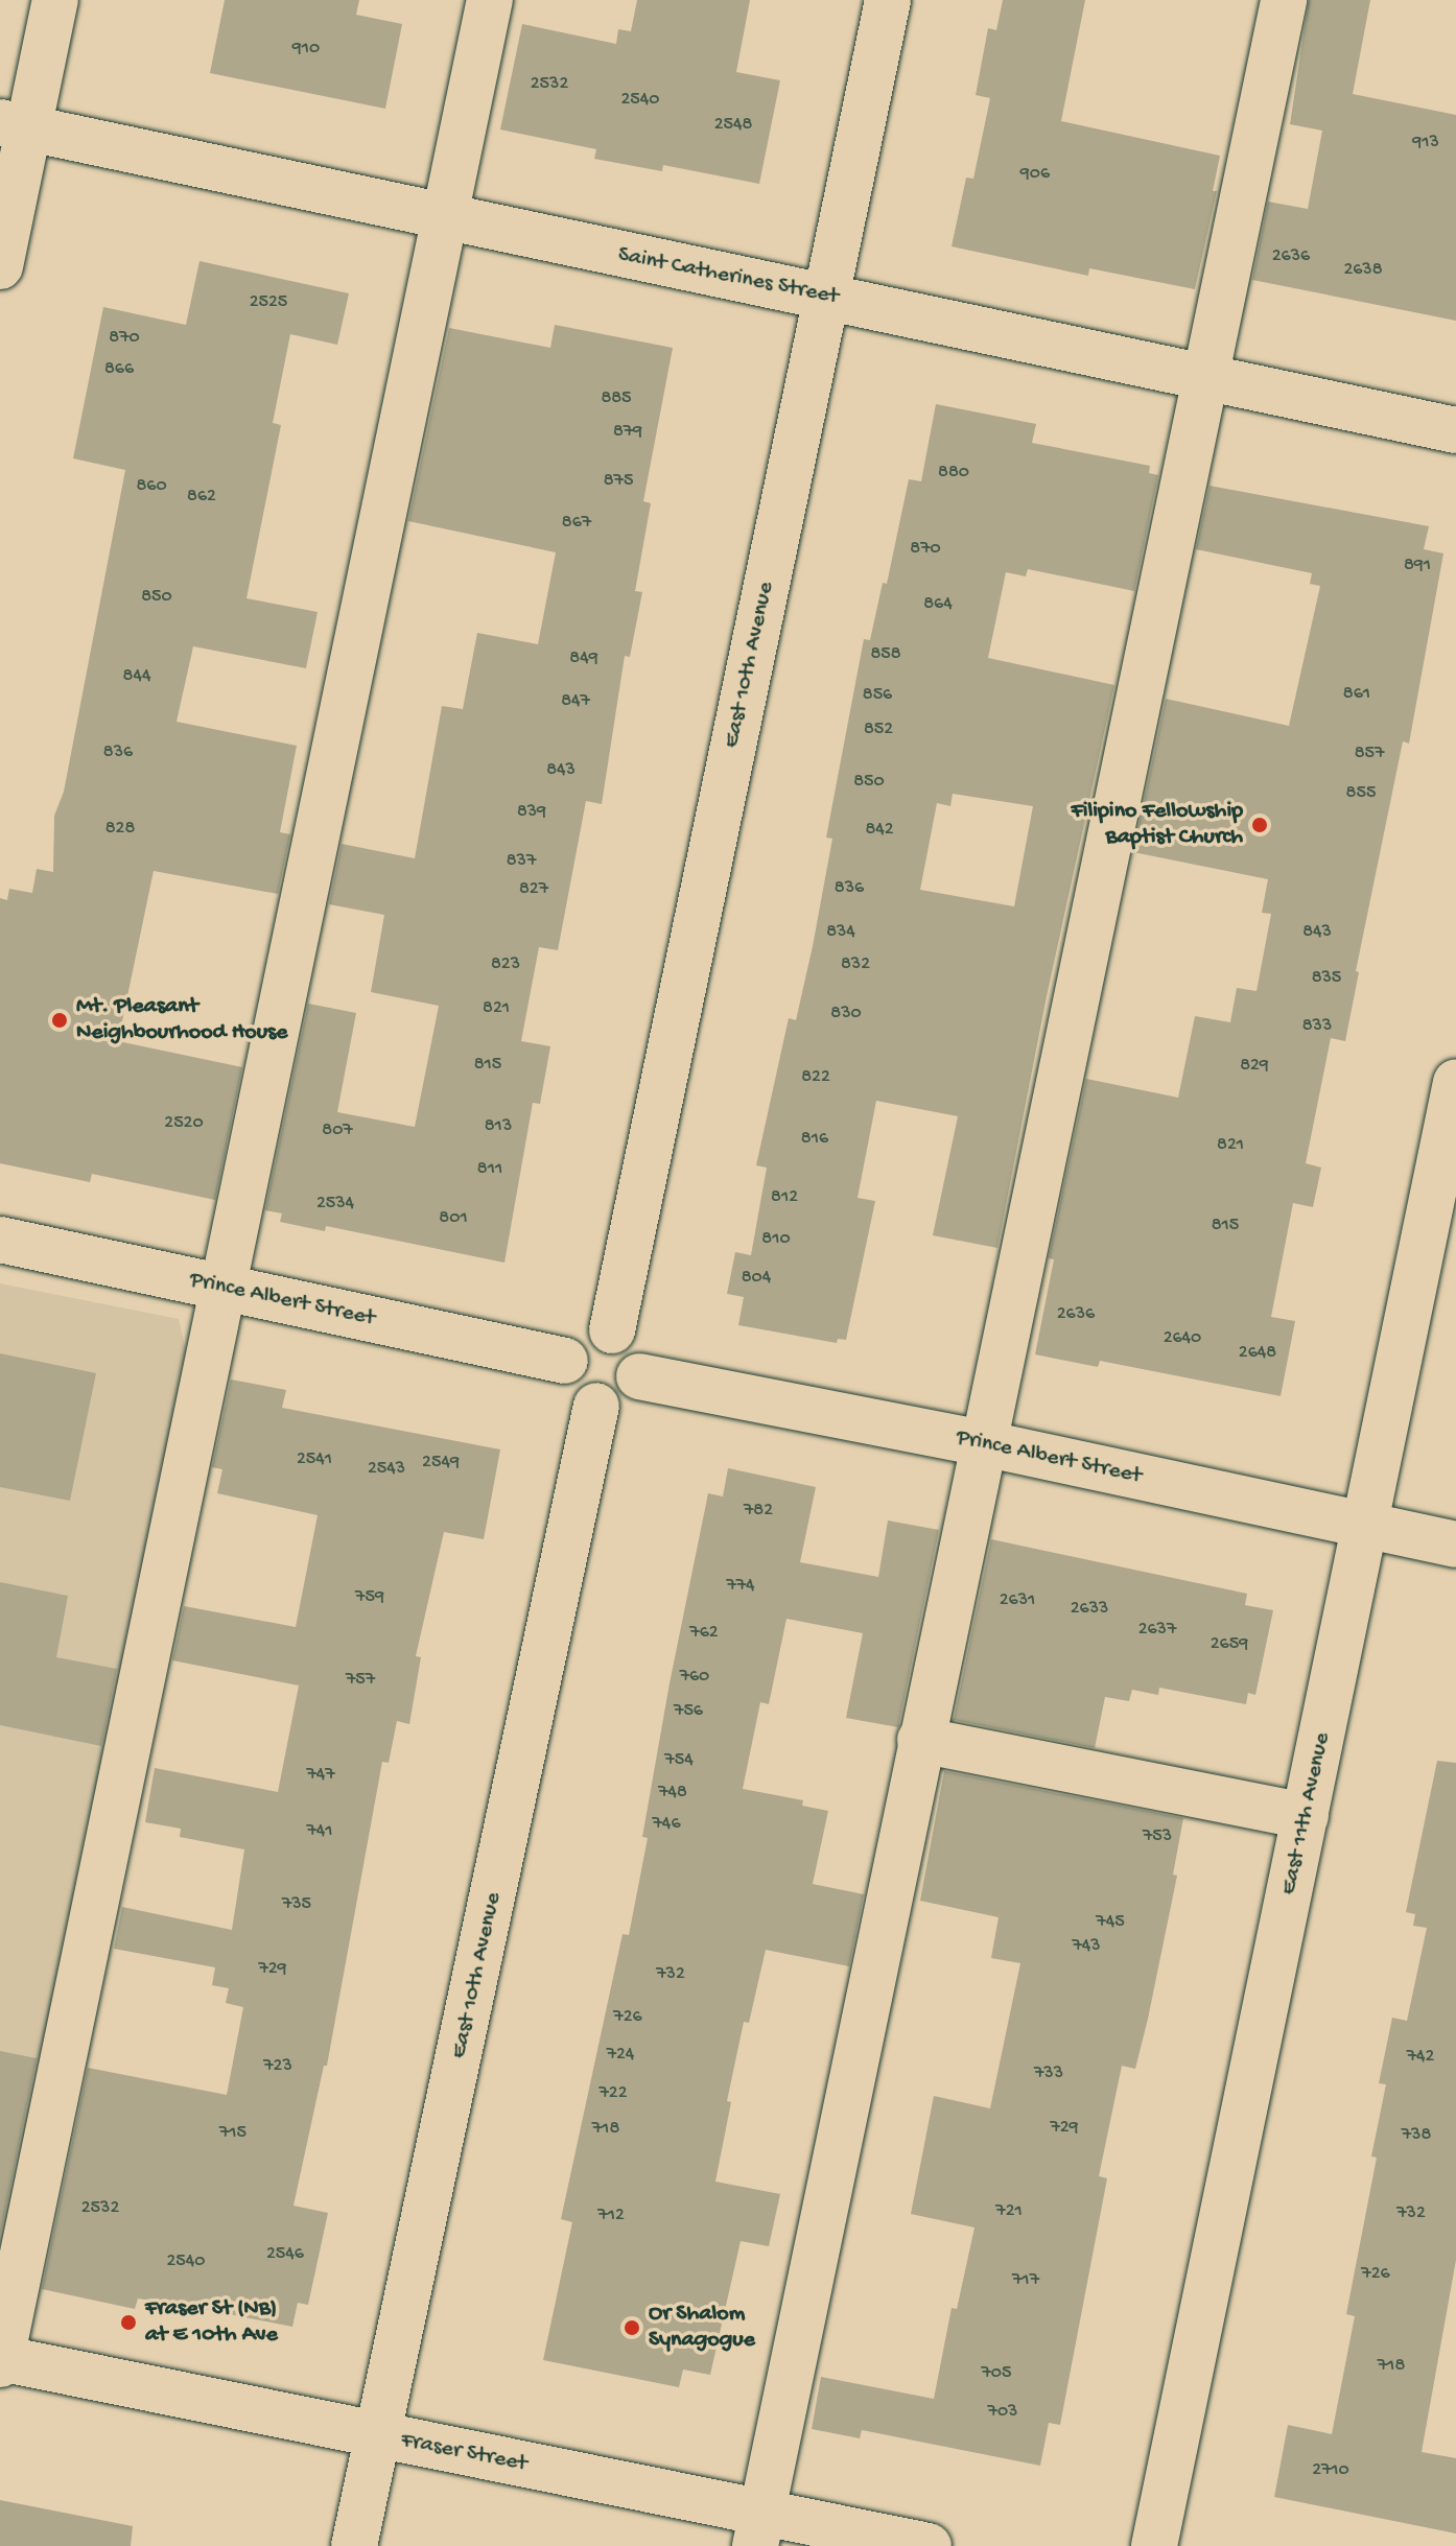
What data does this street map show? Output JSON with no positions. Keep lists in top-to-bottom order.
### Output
{
  "streets": {
    "street": [
      "Saint Catherines Street",
      "East 10th Avenue",
      "Prince Albert Street",
      "East 11th Avenue",
      "Fraser Street"
    ]
  },
  "crossings": [
    ["Saint Catherines Street", "East 10th Avenue"],
    ["East 10th Avenue", "Prince Albert Street"],
    ["East 10th Avenue", "Fraser Street"],
    ["Prince Albert Street", "East 11th Avenue"]
  ],
  "places": [
    "Filipino Fellowship Baptist Church",
    "Mt. Pleasant Neighbourhood House",
    "Fraser St (NB) at E 10th Ave",
    "Or Shalom Synagogue"
  ],
  "house_numbers": [
    "910",
    "2532",
    "2540",
    "2548",
    "913",
    "906",
    "2636",
    "2638",
    "2525",
    "870",
    "866",
    "885",
    "879",
    "880",
    "875",
    "860",
    "862",
    "867",
    "870",
    "891",
    "850",
    "864",
    "858",
    "849",
    "844",
    "861",
    "856",
    "847",
    "852",
    "836",
    "857",
    "843",
    "850",
    "855",
    "839",
    "828",
    "842",
    "837",
    "836",
    "827",
    "834",
    "843",
    "823",
    "832",
    "835",
    "821",
    "830",
    "833",
    "815",
    "829",
    "822",
    "2520",
    "813",
    "807",
    "816",
    "821",
    "811",
    "812",
    "2534",
    "801",
    "815",
    "810",
    "804",
    "2636",
    "2640",
    "2648",
    "2541",
    "2549",
    "2543",
    "782",
    "774",
    "759",
    "2631",
    "2633",
    "2637",
    "762",
    "2659",
    "760",
    "757",
    "756",
    "754",
    "747",
    "748",
    "746",
    "741",
    "753",
    "735",
    "745",
    "743",
    "729",
    "732",
    "726",
    "724",
    "742",
    "723",
    "733",
    "722",
    "729",
    "718",
    "715",
    "738",
    "2532",
    "721",
    "732",
    "712",
    "2546",
    "2540",
    "726",
    "717",
    "718",
    "705",
    "703",
    "2710"
  ]
}
